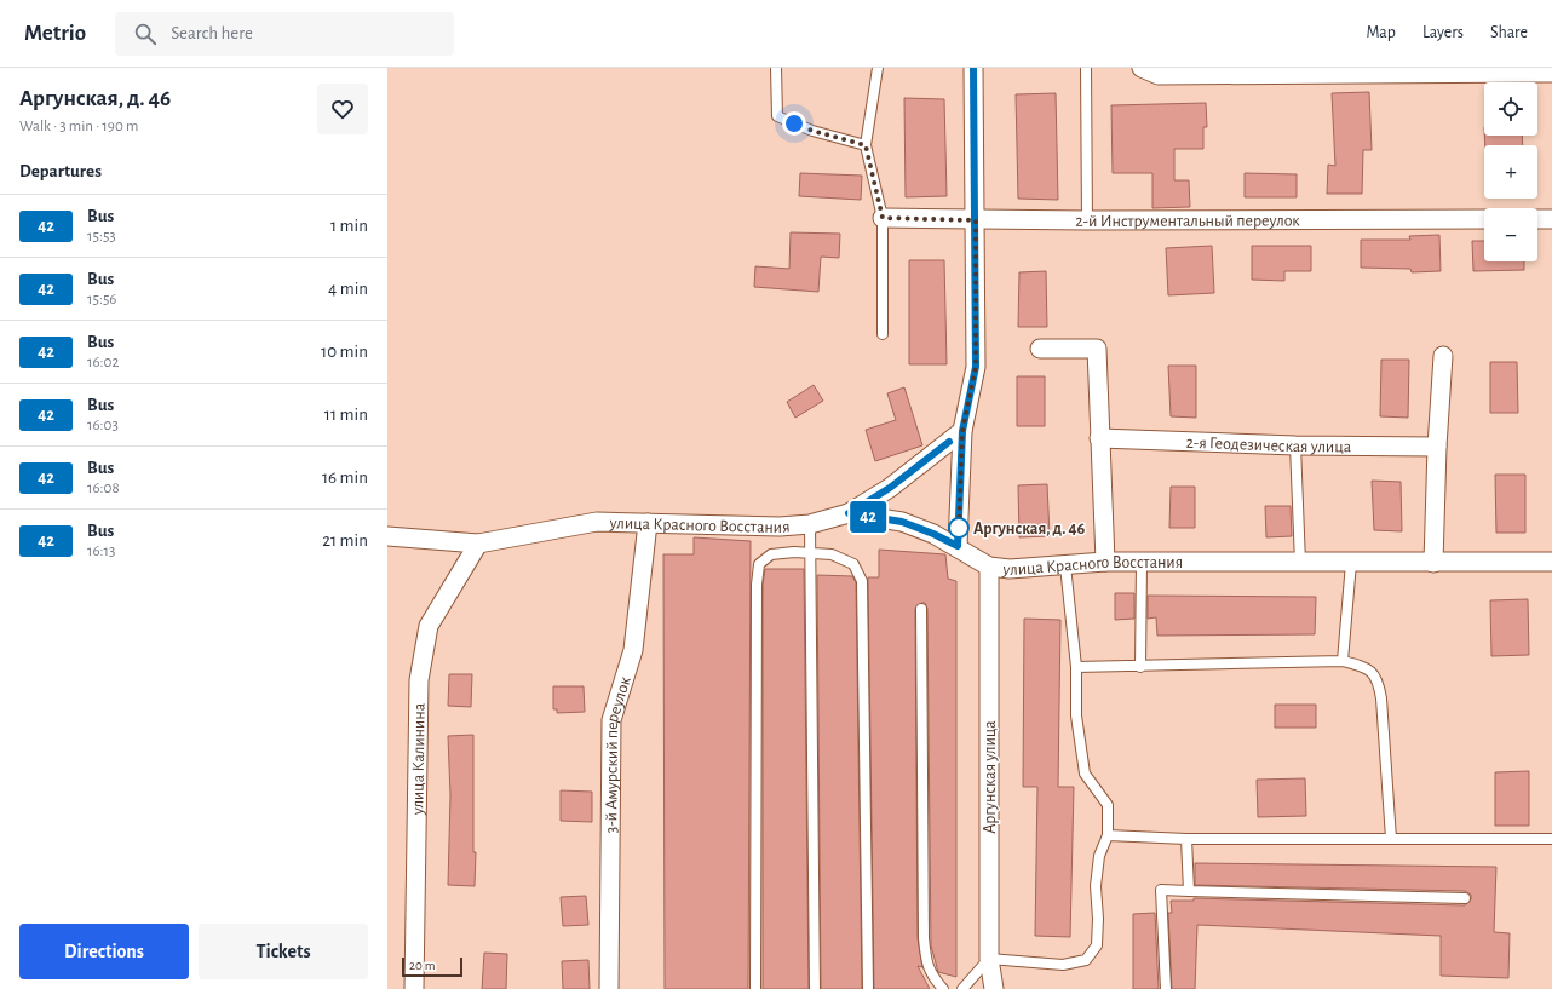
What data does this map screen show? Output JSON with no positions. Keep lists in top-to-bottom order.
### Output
{
  "streets": {
    "street": [
      "2-й Инструментальный переулок",
      "2-я Геодезическая улица",
      "улица Красного Восстания",
      "3-й Амурский переулок",
      "улица Калинина",
      "Аргунская улица"
    ]
  },
  "crossings": [
    ["улица Красного Восстания", "3-й Амурский переулок"],
    ["улица Красного Восстания", "улица Калинина"],
    ["улица Красного Восстания", "Аргунская улица"]
  ],
  "places": ["Аргунская, д. 46"],
  "lines": ["bus line 42"],
  "scale_bar": "20 m",
  "page": {
    "header": "Metrio",
    "search": "Search here",
    "nav": ["Map", "Layers", "Share"],
    "heading": [
      ["Аргунская, д. 46", "Walk · 3 min · 190 m"],
      "Departures"
    ],
    "on_map": "42",
    "map_buttons": ["+", "−"],
    "list": [
      {
        "mark": "42",
        "name": "Bus",
        "note": "15:53",
        "value": "1 min"
      },
      {
        "mark": "42",
        "name": "Bus",
        "note": "15:56",
        "value": "4 min"
      },
      {
        "mark": "42",
        "name": "Bus",
        "note": "16:02",
        "value": "10 min"
      },
      {
        "mark": "42",
        "name": "Bus",
        "note": "16:03",
        "value": "11 min"
      },
      {
        "mark": "42",
        "name": "Bus",
        "note": "16:08",
        "value": "16 min"
      },
      {
        "mark": "42",
        "name": "Bus",
        "note": "16:13",
        "value": "21 min"
      }
    ],
    "buttons": ["Directions", "Tickets"],
    "scale": "20 m"
  }
}
